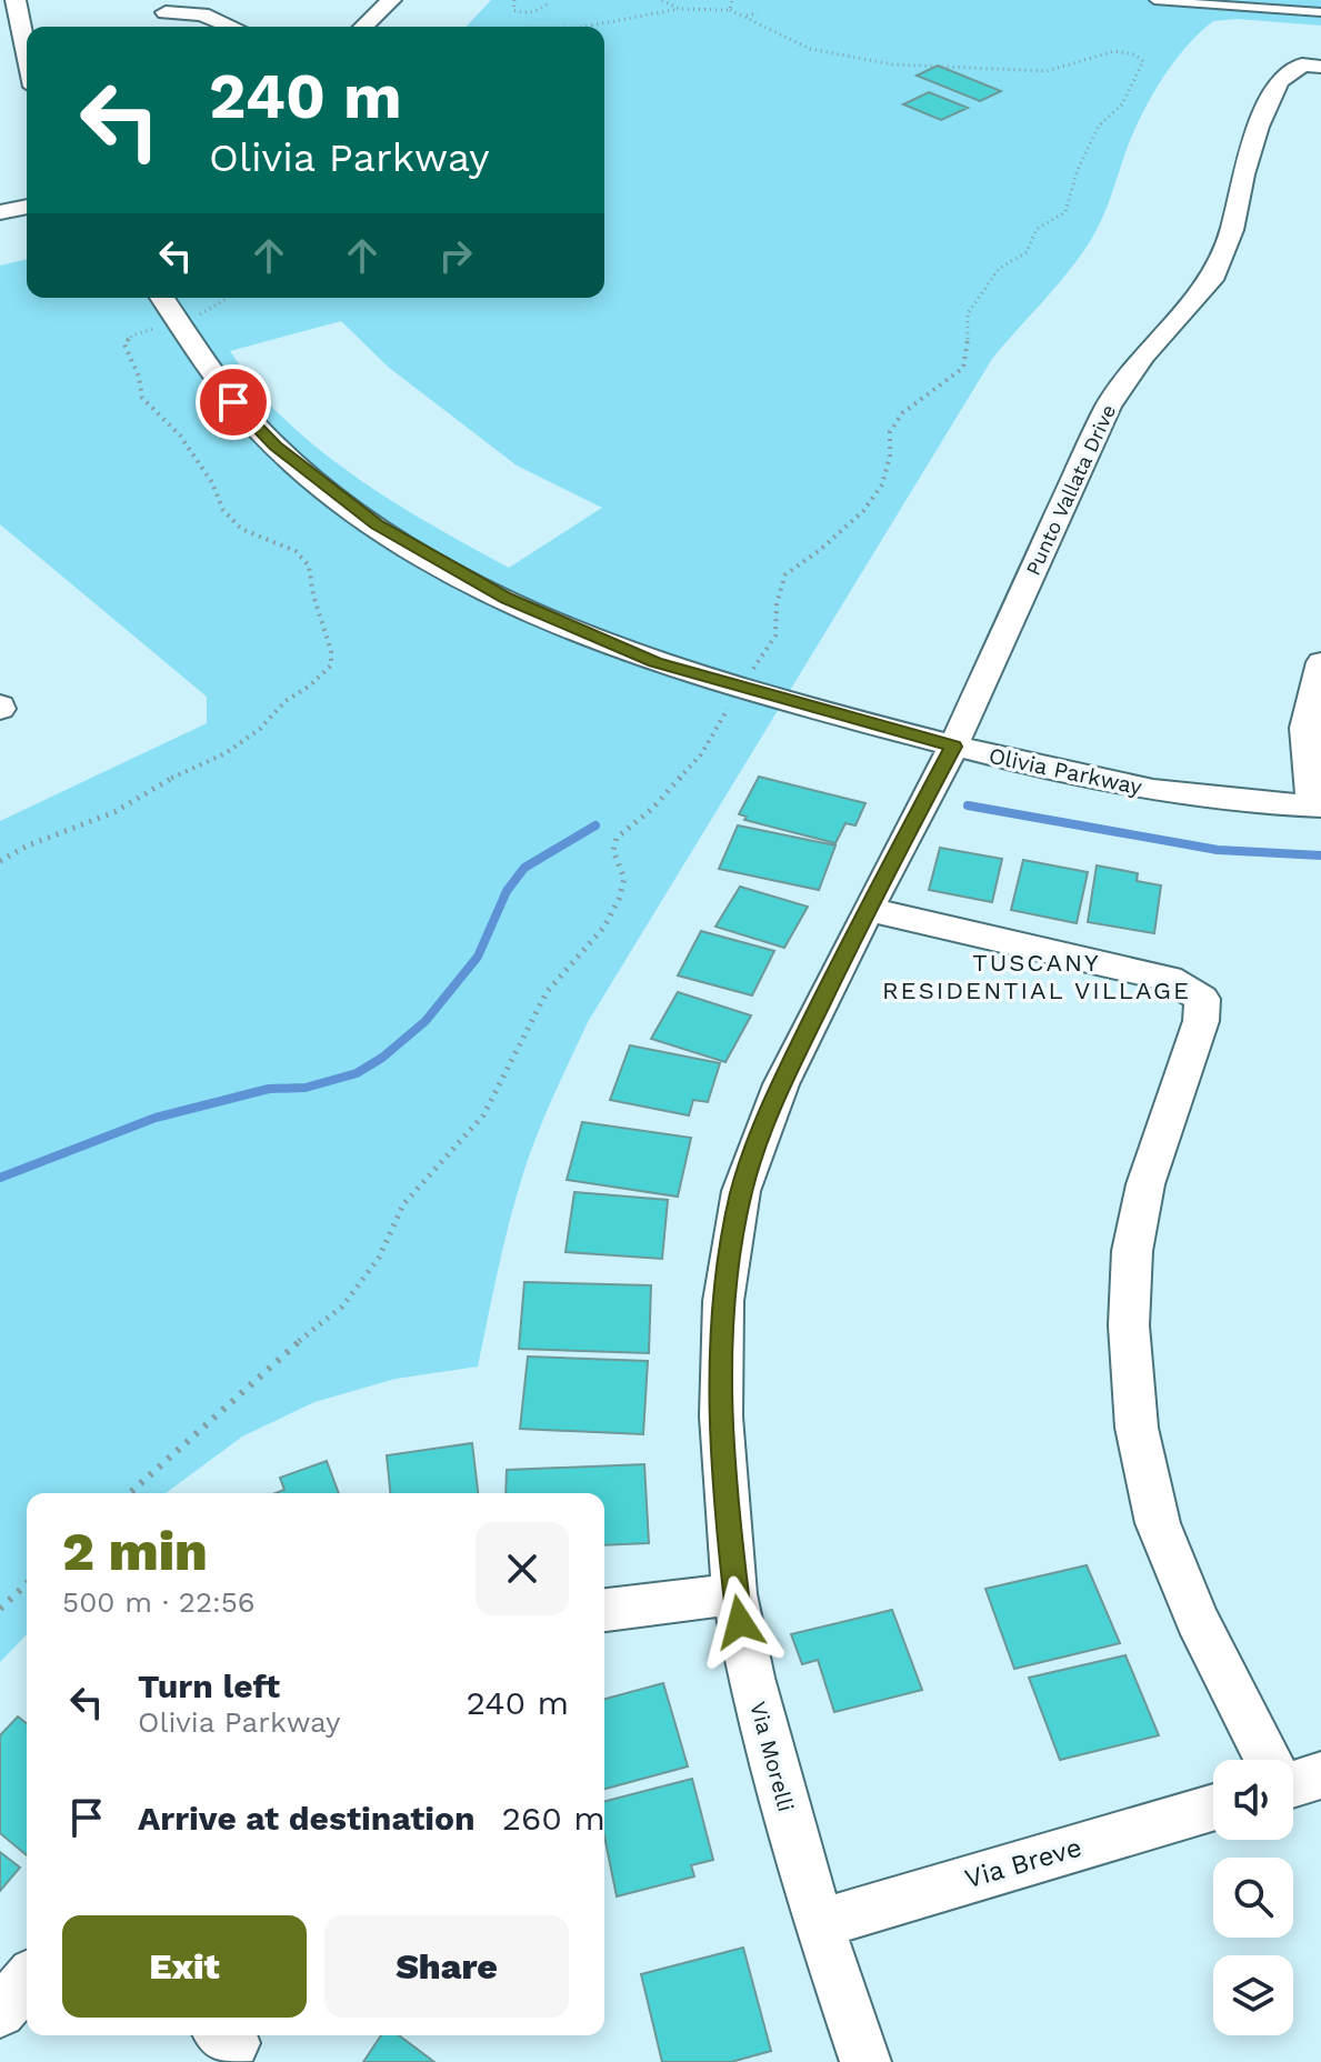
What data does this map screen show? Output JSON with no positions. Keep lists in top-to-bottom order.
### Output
{
  "streets": {
    "street": [
      "Punto Vallata Drive",
      "Olivia Parkway",
      "Via Morelli",
      "Via Breve"
    ]
  },
  "crossings": [
    ["Punto Vallata Drive", "Olivia Parkway"],
    ["Punto Vallata Drive", "Via Morelli"],
    ["Olivia Parkway", "Via Morelli"],
    ["Via Morelli", "Via Breve"]
  ],
  "districts": ["TUSCANY RESIDENTIAL VILLAGE"],
  "page": {
    "turn": ["240 m", "Olivia Parkway"],
    "heading": ["2 min", "500 m · 22:56"],
    "list": [
      {
        "name": "Turn left",
        "note": "Olivia Parkway",
        "value": "240 m"
      },
      {
        "name": "Arrive at destination",
        "value": "260 m"
      }
    ],
    "buttons": ["Exit", "Share"]
  }
}
